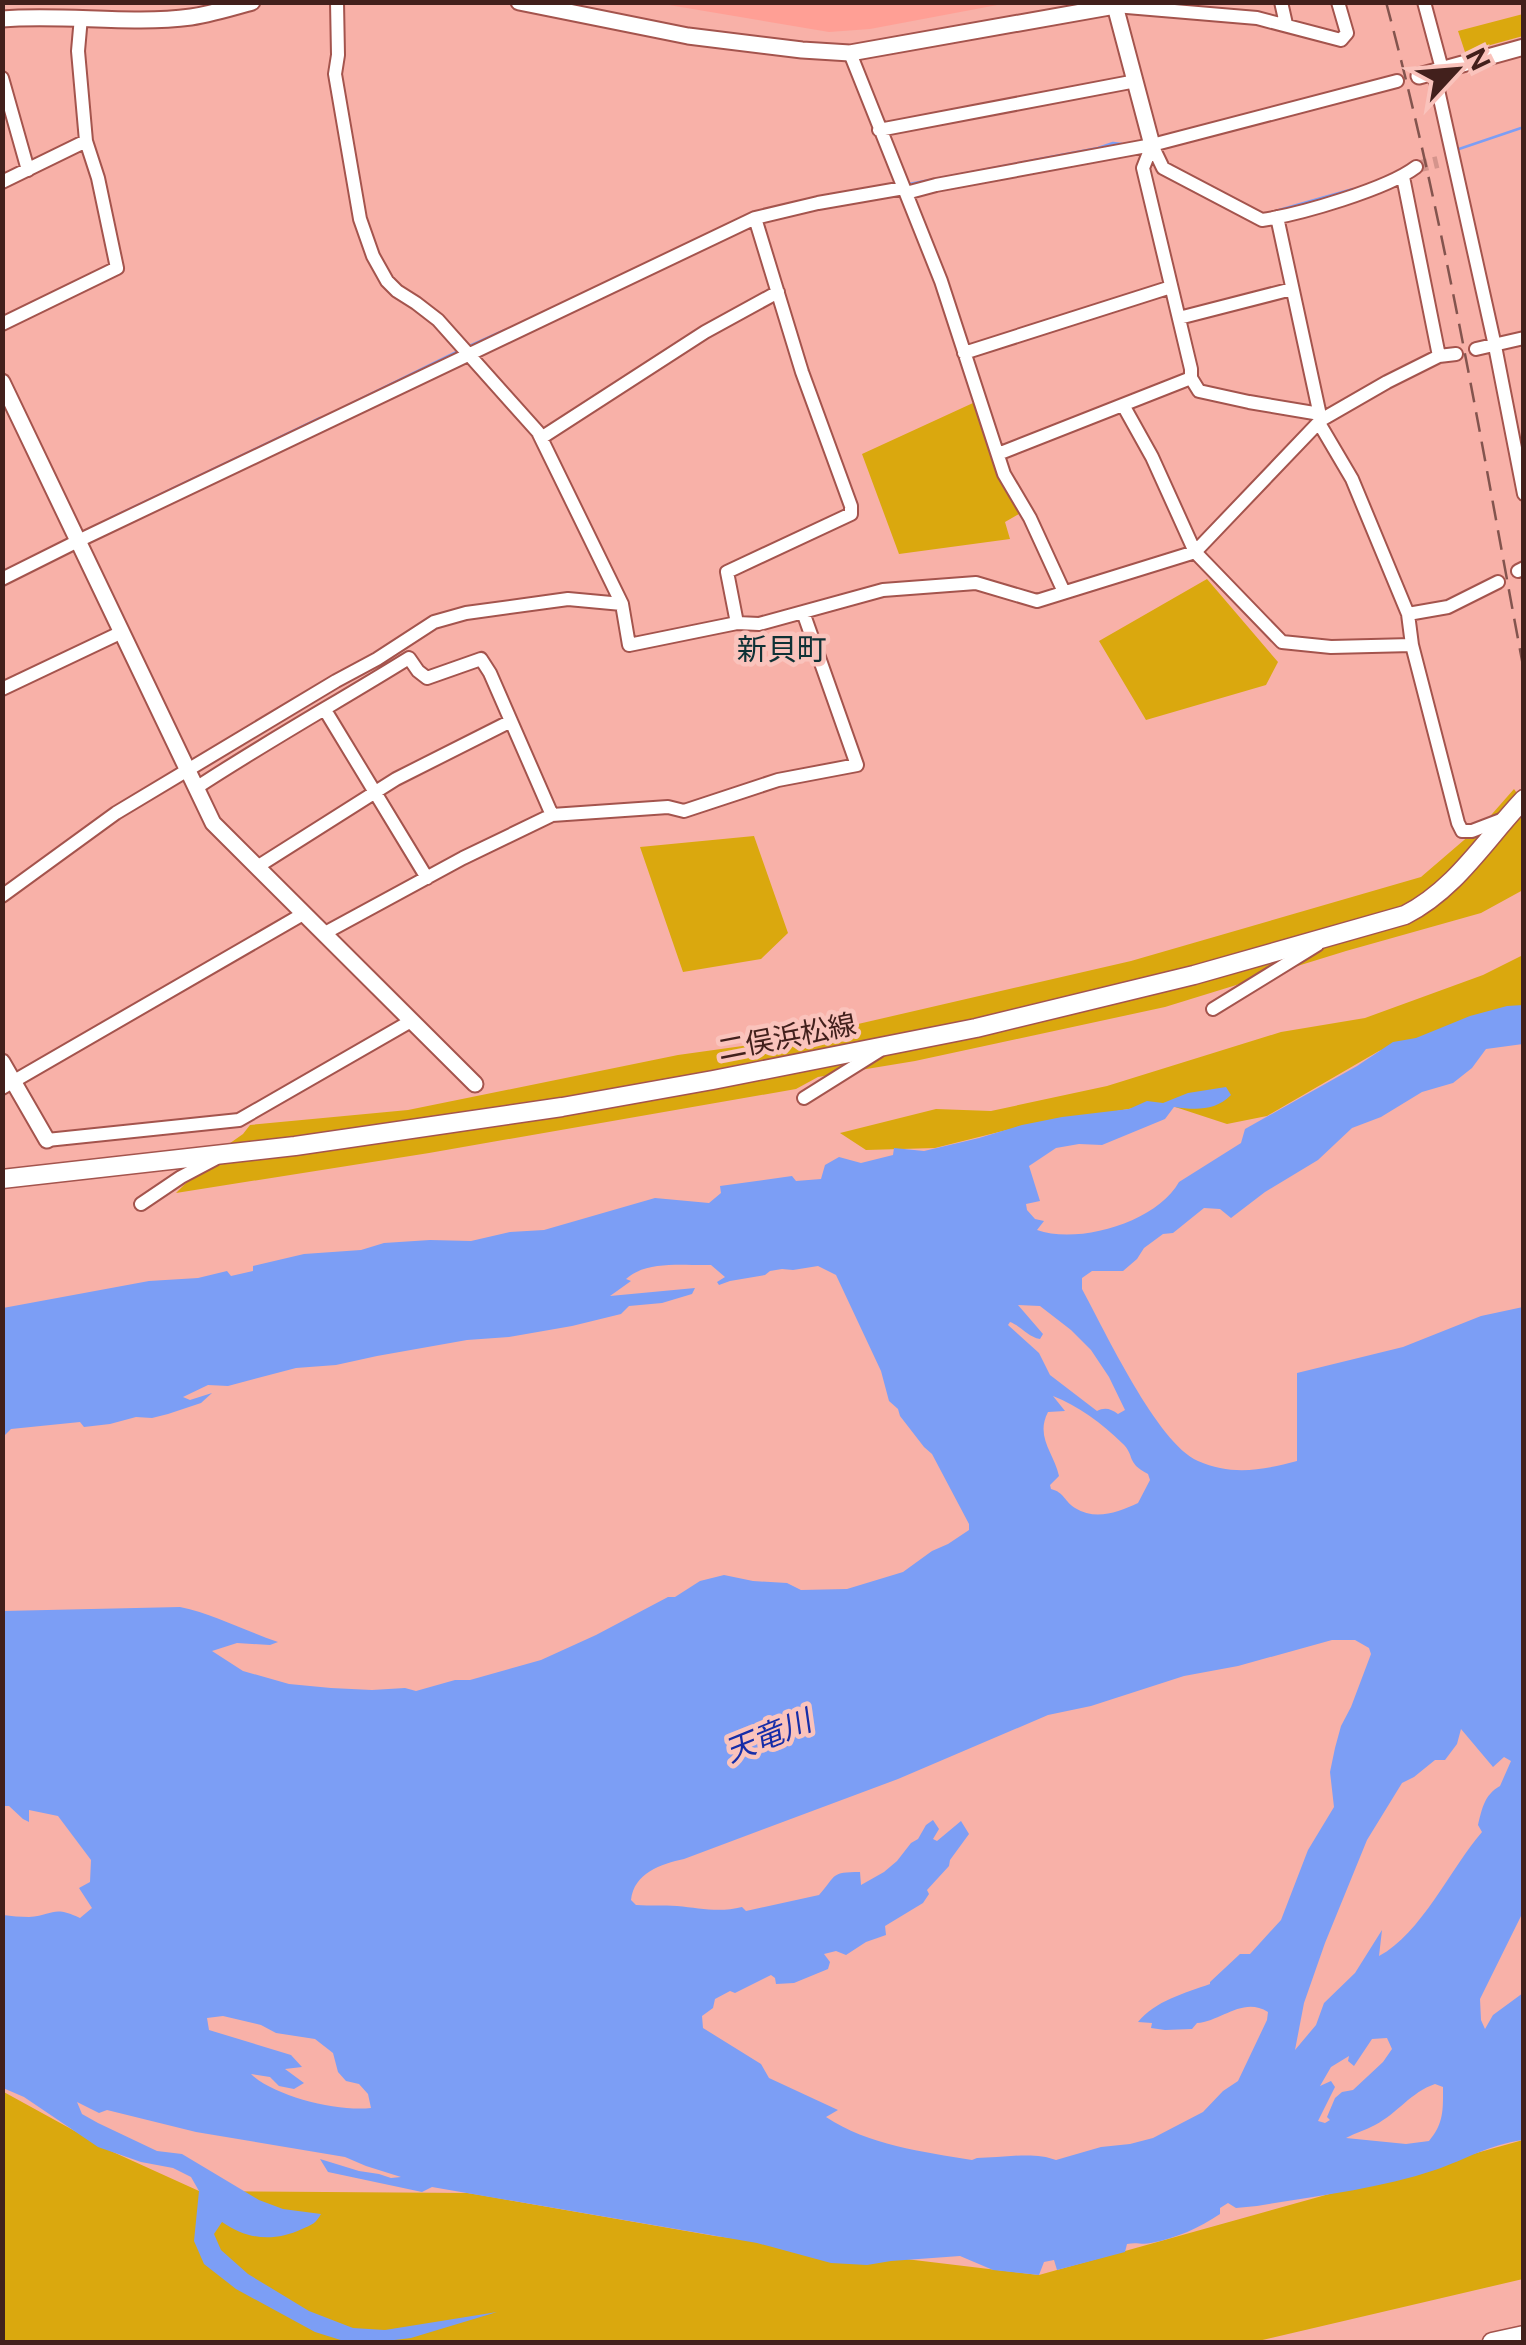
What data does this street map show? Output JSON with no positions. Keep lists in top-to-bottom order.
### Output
{
  "streets": {
    "main road": ["二俣浜松線"]
  },
  "districts": ["新貝町"],
  "water": ["天竜川"],
  "north": "top right"
}
